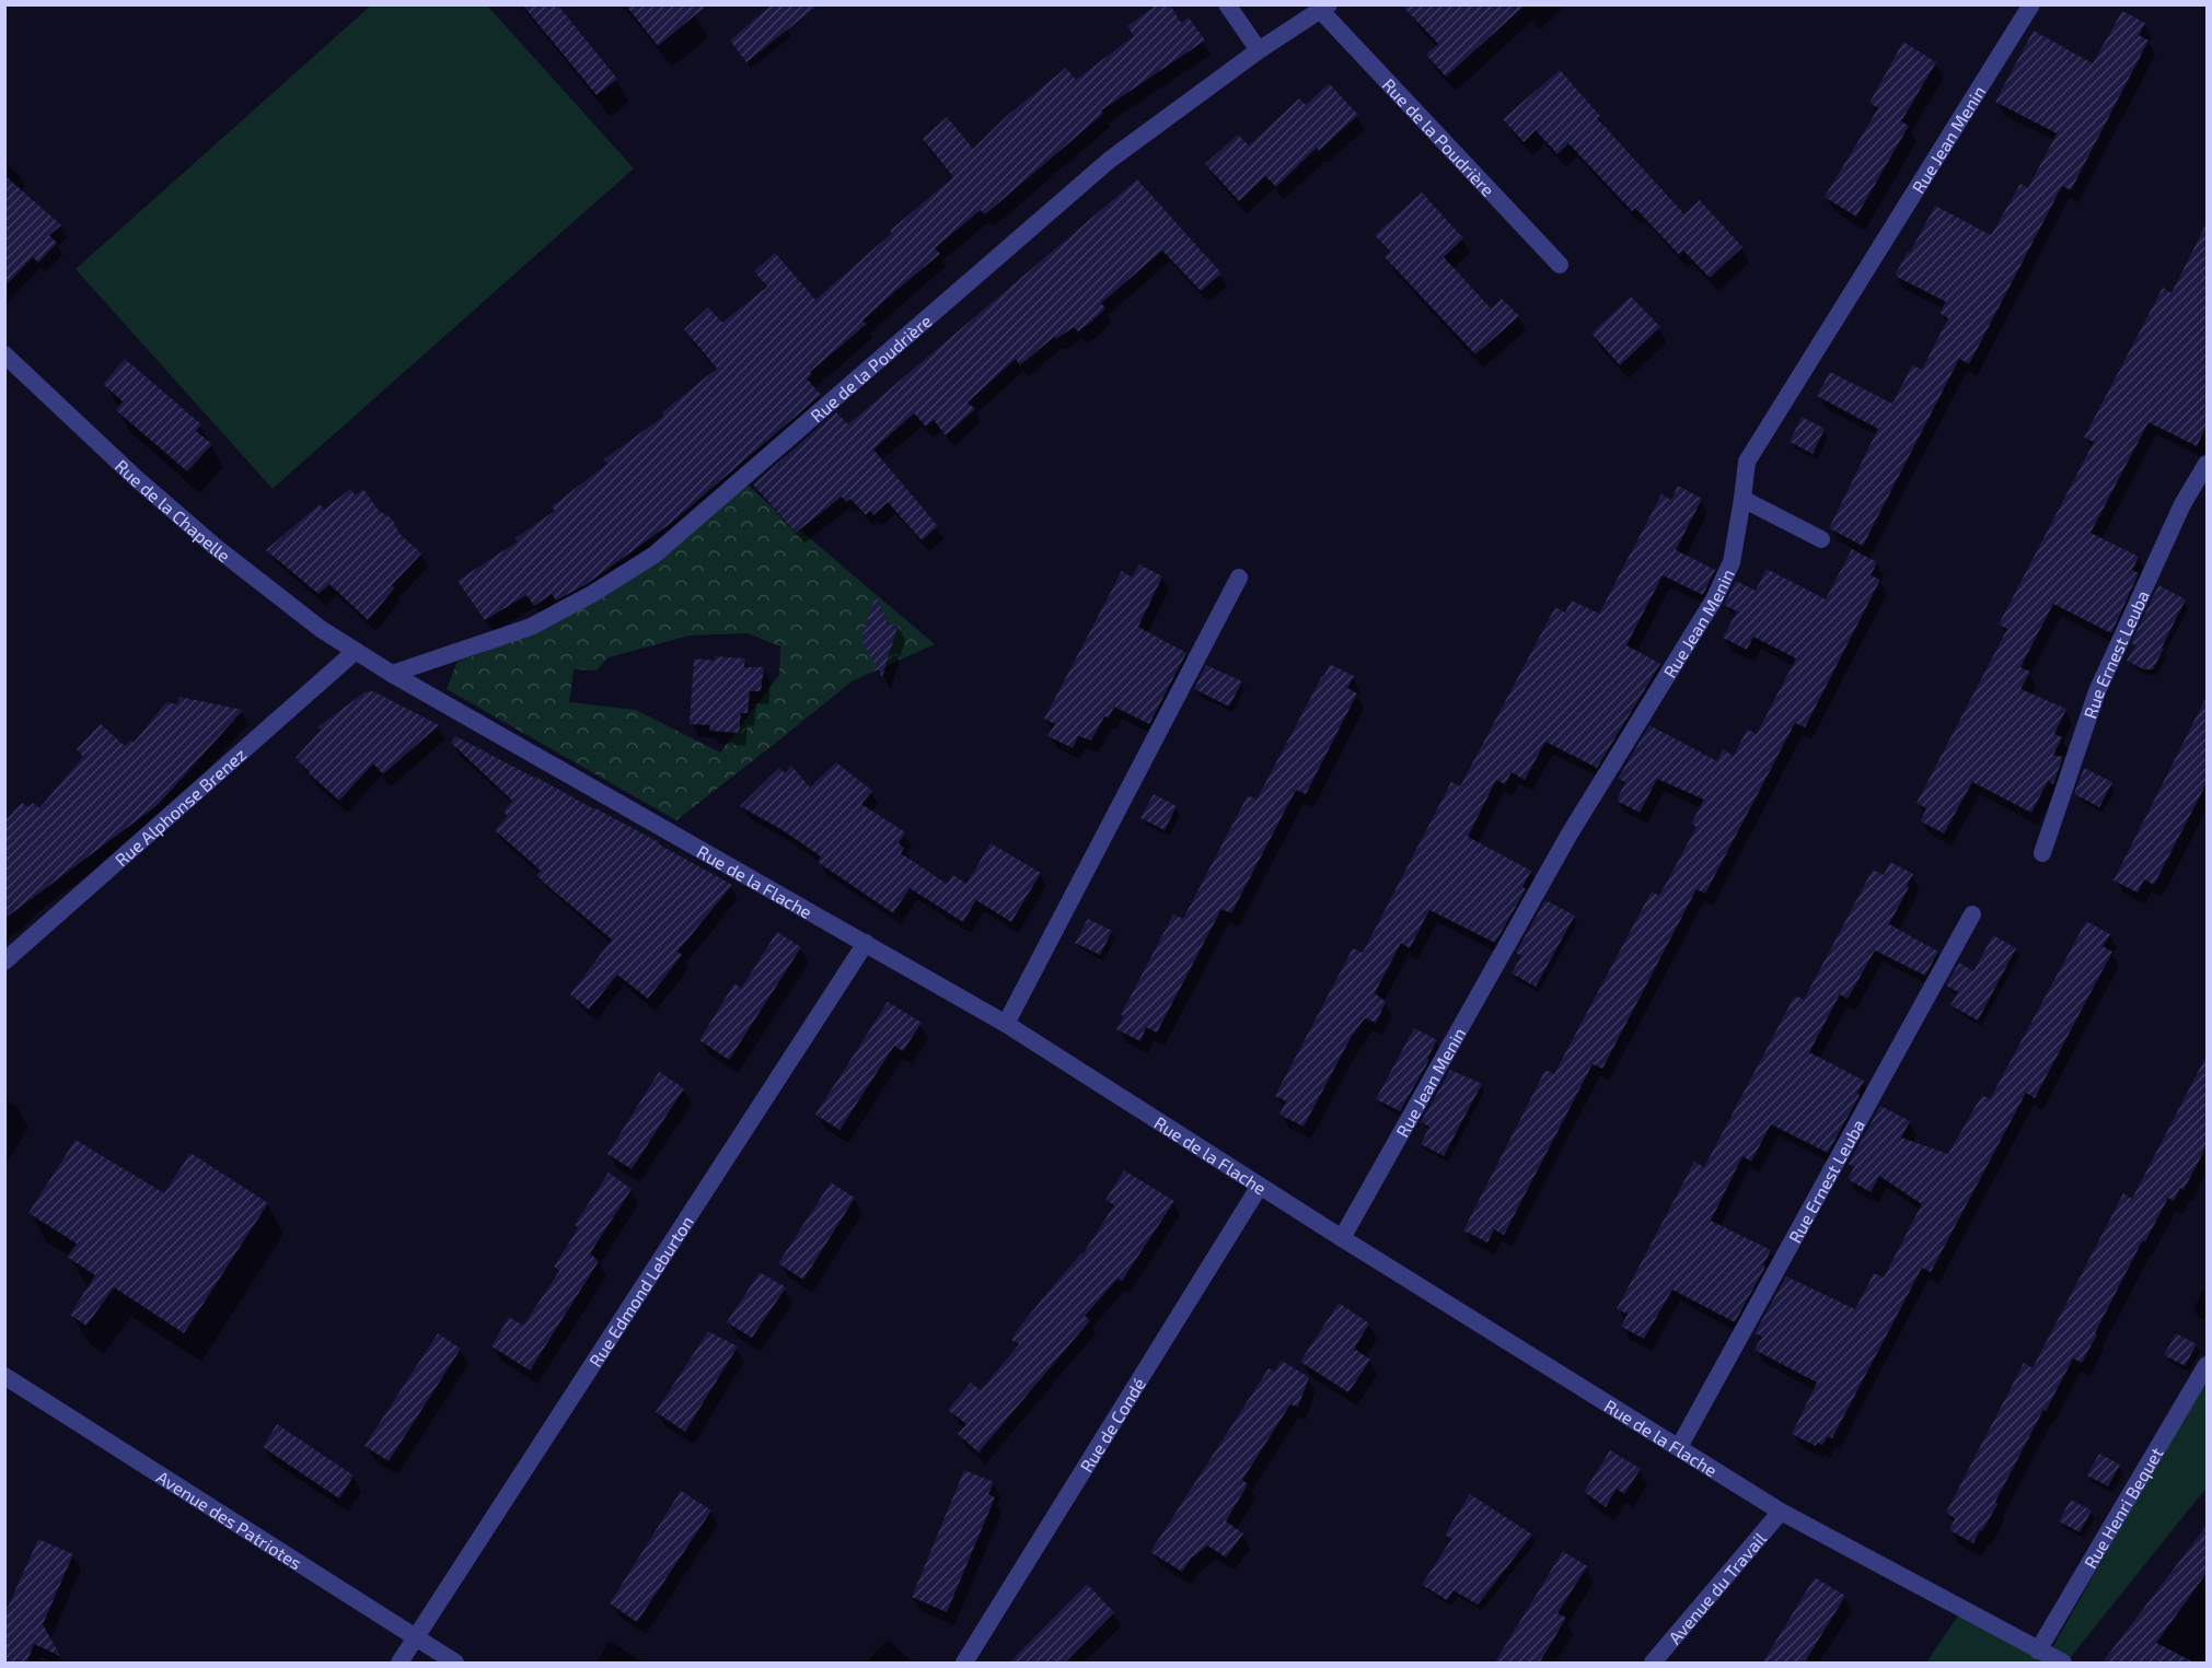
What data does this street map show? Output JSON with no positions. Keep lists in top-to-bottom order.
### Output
{
  "streets": {
    "street": [
      "Rue de la Poudrière",
      "Rue Jean Menin",
      "Rue de la Chapelle",
      "Rue Ernest Leuba",
      "Rue Alphonse Brenez",
      "Rue de la Flache",
      "Rue Edmond Leburton",
      "Rue de Condé",
      "Rue Henri Bequet",
      "Avenue des Patriotes",
      "Avenue du Travail"
    ]
  },
  "crossings": [
    ["Rue de la Poudrière", "Rue de la Flache"],
    ["Rue Jean Menin", "Rue de la Flache"],
    ["Rue de la Chapelle", "Rue Alphonse Brenez"],
    ["Rue de la Chapelle", "Rue de la Flache"],
    ["Rue Ernest Leuba", "Rue de la Flache"],
    ["Rue Alphonse Brenez", "Rue de la Flache"],
    ["Rue de la Flache", "Rue Edmond Leburton"],
    ["Rue de la Flache", "Rue de Condé"],
    ["Rue de la Flache", "Rue Henri Bequet"],
    ["Rue de la Flache", "Avenue du Travail"],
    ["Rue Edmond Leburton", "Avenue des Patriotes"]
  ]
}
